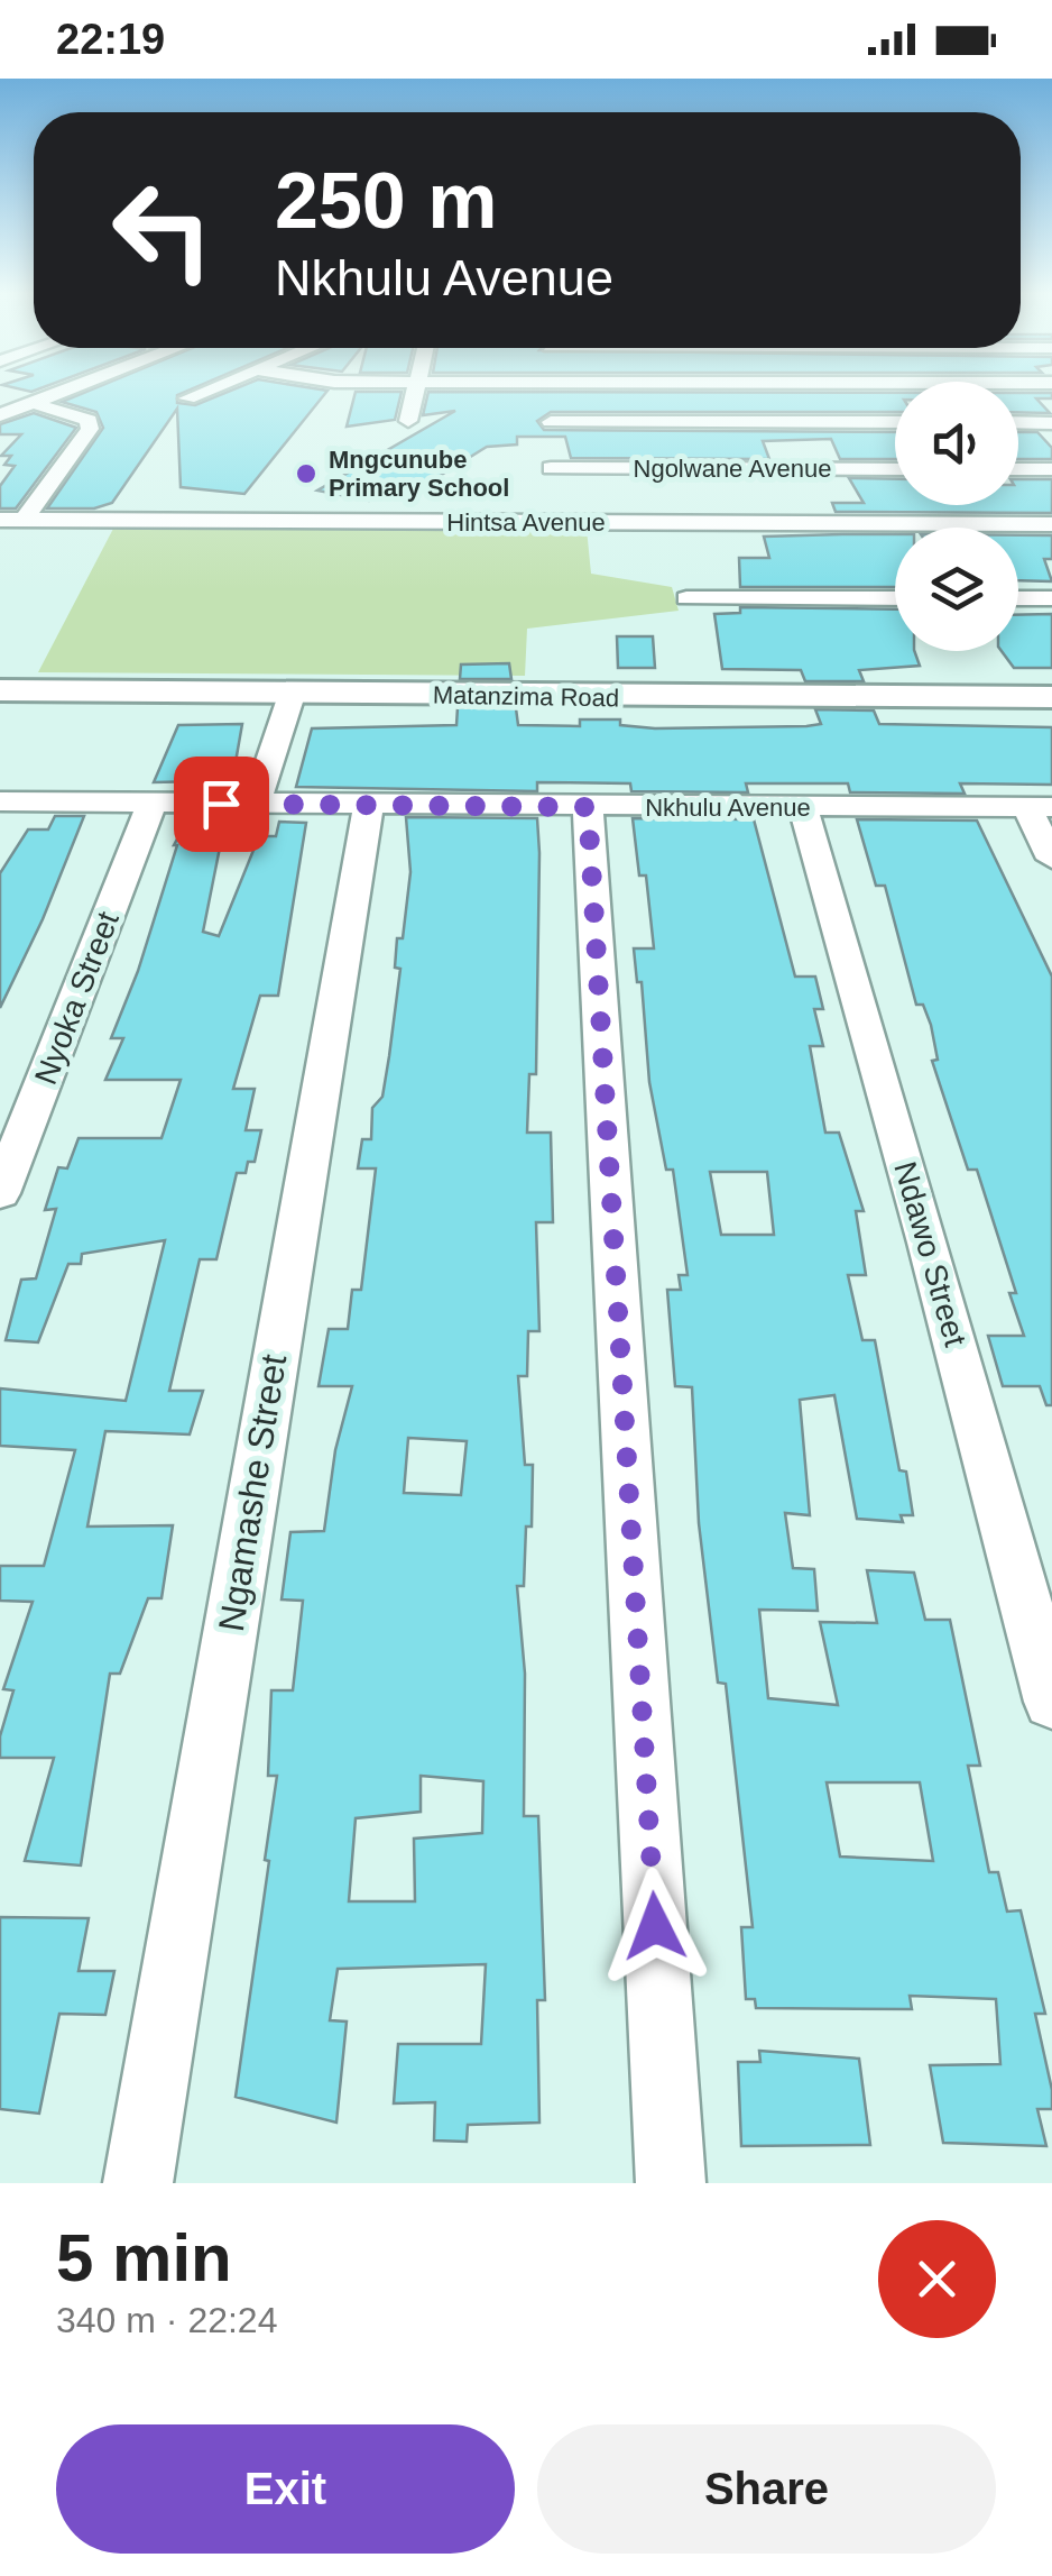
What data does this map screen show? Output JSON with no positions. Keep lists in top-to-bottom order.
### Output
{
  "streets": {
    "street": [
      "Ngolwane Avenue",
      "Hintsa Avenue",
      "Matanzima Road",
      "Nkhulu Avenue",
      "Nyoka Street",
      "Ndawo Street",
      "Ngamashe Street"
    ]
  },
  "crossings": [
    ["Ngolwane Avenue", "Hintsa Avenue"],
    ["Nkhulu Avenue", "Nyoka Street"],
    ["Nkhulu Avenue", "Ndawo Street"],
    ["Nkhulu Avenue", "Ngamashe Street"]
  ],
  "places": ["Mngcunube Primary School"],
  "page": {
    "status": "22:19",
    "turn": ["250 m", "Nkhulu Avenue"],
    "heading": ["5 min", "340 m · 22:24"],
    "buttons": ["Exit", "Share"]
  }
}
